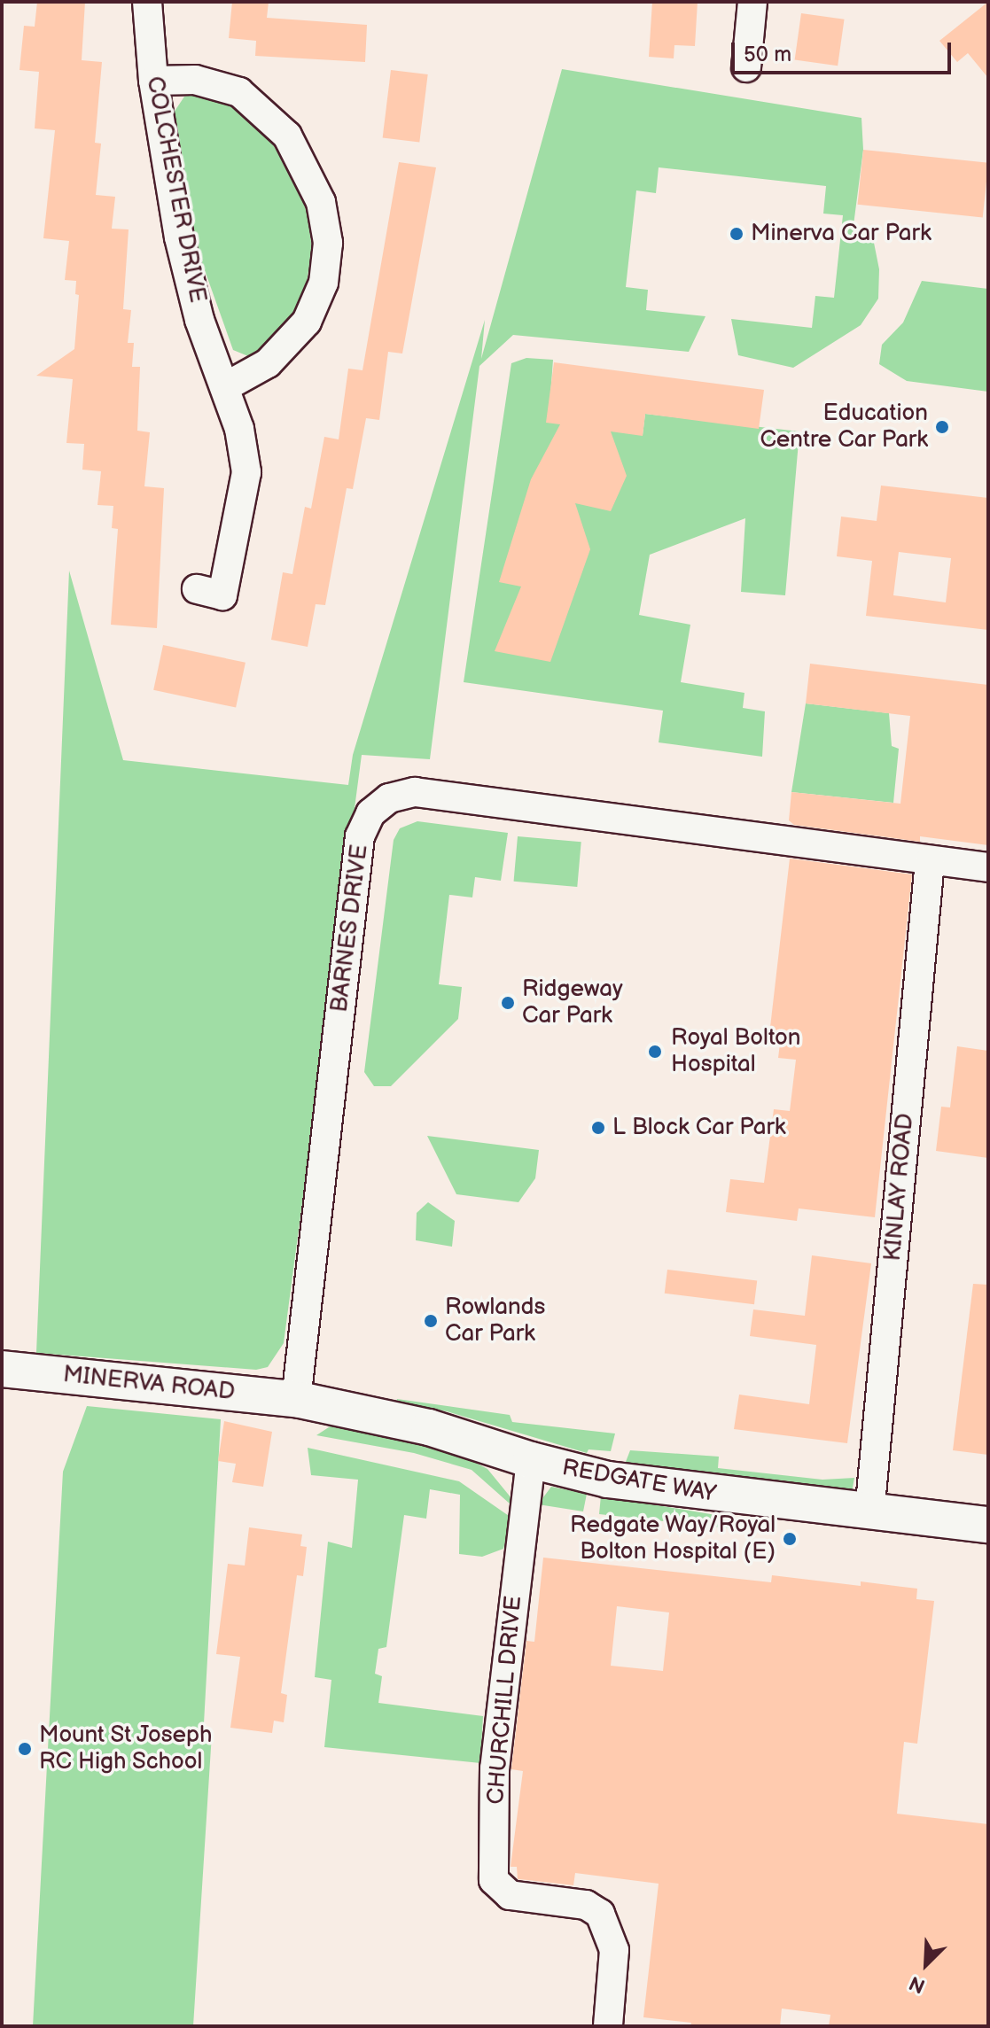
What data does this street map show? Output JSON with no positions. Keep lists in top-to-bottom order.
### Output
{
  "streets": {
    "street": [
      "COLCHESTER DRIVE",
      "BARNES DRIVE",
      "KINLAY ROAD",
      "MINERVA ROAD",
      "REDGATE WAY",
      "CHURCHILL DRIVE"
    ]
  },
  "crossings": [
    ["BARNES DRIVE", "KINLAY ROAD"],
    ["BARNES DRIVE", "MINERVA ROAD"],
    ["BARNES DRIVE", "REDGATE WAY"],
    ["KINLAY ROAD", "REDGATE WAY"],
    ["MINERVA ROAD", "REDGATE WAY"],
    ["REDGATE WAY", "CHURCHILL DRIVE"]
  ],
  "places": [
    "Minerva Car Park",
    "Education Centre Car Park",
    "Ridgeway Car Park",
    "Royal Bolton Hospital",
    "L Block Car Park",
    "Rowlands Car Park",
    "Redgate Way/Royal Bolton Hospital (E)",
    "Mount St Joseph RC High School"
  ],
  "scale_bar": "50 m",
  "north": "bottom left"
}
